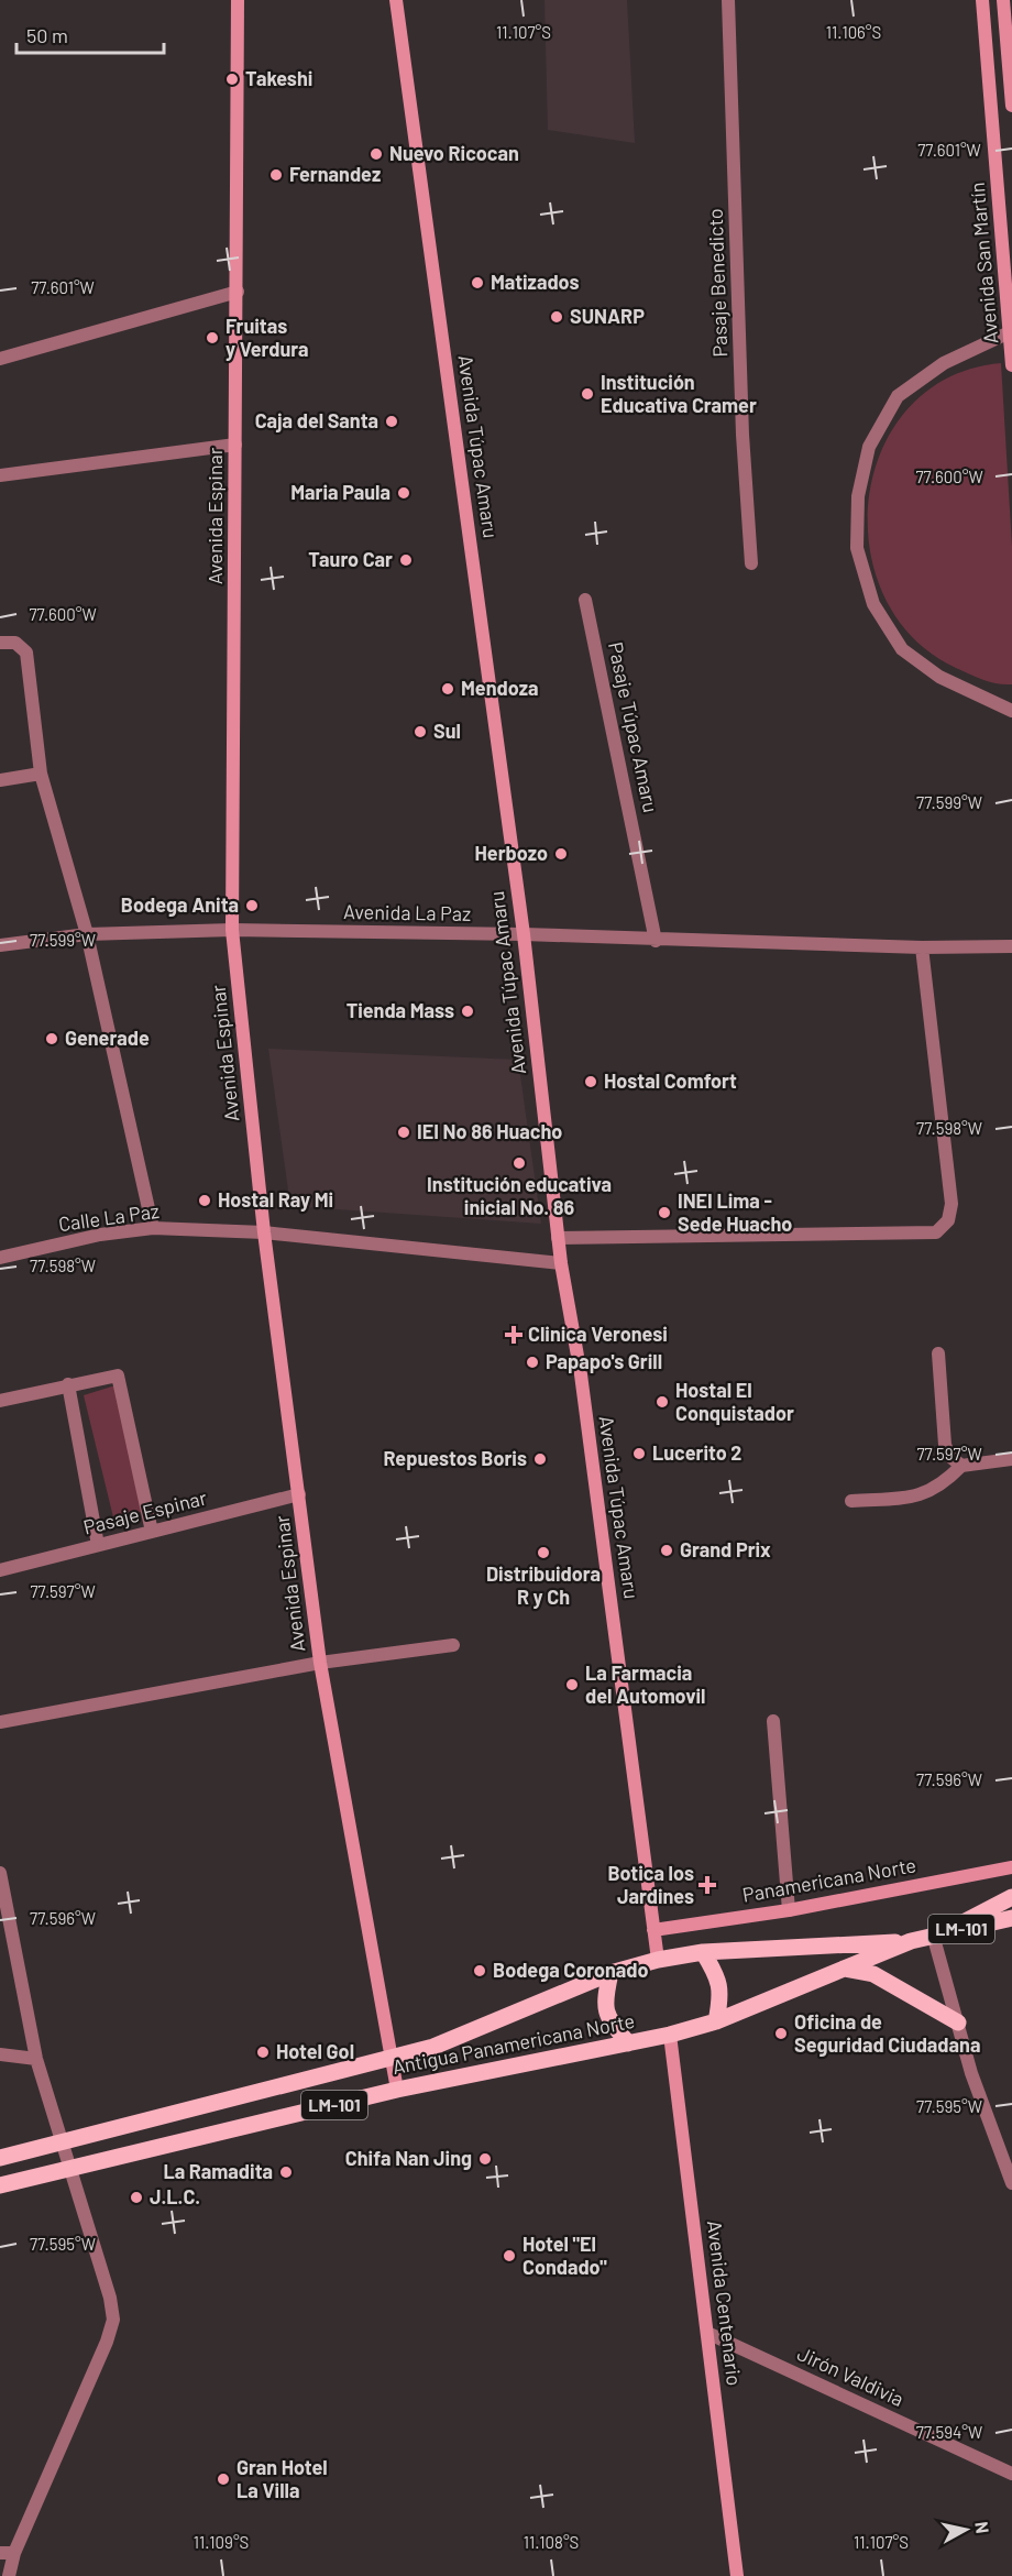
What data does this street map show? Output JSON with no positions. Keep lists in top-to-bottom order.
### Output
{
  "streets": {
    "main road": ["LM-101", "Antigua Panamericana Norte"],
    "street": [
      "Avenida San Martín",
      "Pasaje Benedicto",
      "Avenida Túpac Amaru",
      "Avenida Espinar",
      "Pasaje Túpac Amaru",
      "Avenida La Paz",
      "Calle La Paz",
      "Pasaje Espinar",
      "Panamericana Norte",
      "Avenida Centenario",
      "Jirón Valdivia"
    ]
  },
  "crossings": [
    ["Avenida Túpac Amaru", "Avenida La Paz"],
    ["Avenida Túpac Amaru", "Calle La Paz"],
    ["Avenida Túpac Amaru", "Panamericana Norte"],
    ["Avenida Túpac Amaru", "Antigua Panamericana Norte"],
    ["Avenida Túpac Amaru", "Avenida Centenario"],
    ["Avenida Espinar", "Avenida La Paz"],
    ["Avenida Espinar", "Calle La Paz"],
    ["Avenida Espinar", "Pasaje Espinar"],
    ["Avenida Espinar", "Antigua Panamericana Norte"],
    ["Pasaje Túpac Amaru", "Avenida La Paz"],
    ["Antigua Panamericana Norte", "Avenida Centenario"],
    ["Avenida Centenario", "Jirón Valdivia"]
  ],
  "places": {
    "other": [
      "Takeshi",
      "Nuevo Ricocan",
      "Fernandez",
      "Matizados",
      "SUNARP",
      "Fruitas y Verdura",
      "Institución Educativa Cramer",
      "Caja del Santa",
      "Maria Paula",
      "Tauro Car",
      "Mendoza",
      "Sul",
      "Herbozo",
      "Bodega Anita",
      "Tienda Mass",
      "Generade",
      "Hostal Comfort",
      "IEI No 86 Huacho",
      "Institución educativa inicial No. 86",
      "Hostal Ray Mi",
      "INEI Lima - Sede Huacho",
      "Papapo's Grill",
      "Hostal El Conquistador",
      "Lucerito 2",
      "Repuestos Boris",
      "Grand Prix",
      "Distribuidora R y Ch",
      "La Farmacia del Automovil",
      "Bodega Coronado",
      "Oficina de Seguridad Ciudadana",
      "Hotel Gol",
      "Chifa Nan Jing",
      "La Ramadita",
      "J.L.C.",
      "Hotel \"El Condado\"",
      "Gran Hotel La Villa"
    ],
    "health": ["Clinica Veronesi", "Botica los Jardines"]
  },
  "scale_bar": "50 m",
  "north": "right",
  "coordinates": [
    "11.107°S",
    "11.106°S",
    "77.601°W",
    "77.600°W",
    "77.599°W",
    "77.598°W",
    "77.597°W",
    "77.596°W",
    "77.595°W",
    "77.594°W",
    "11.109°S",
    "11.108°S"
  ]
}
